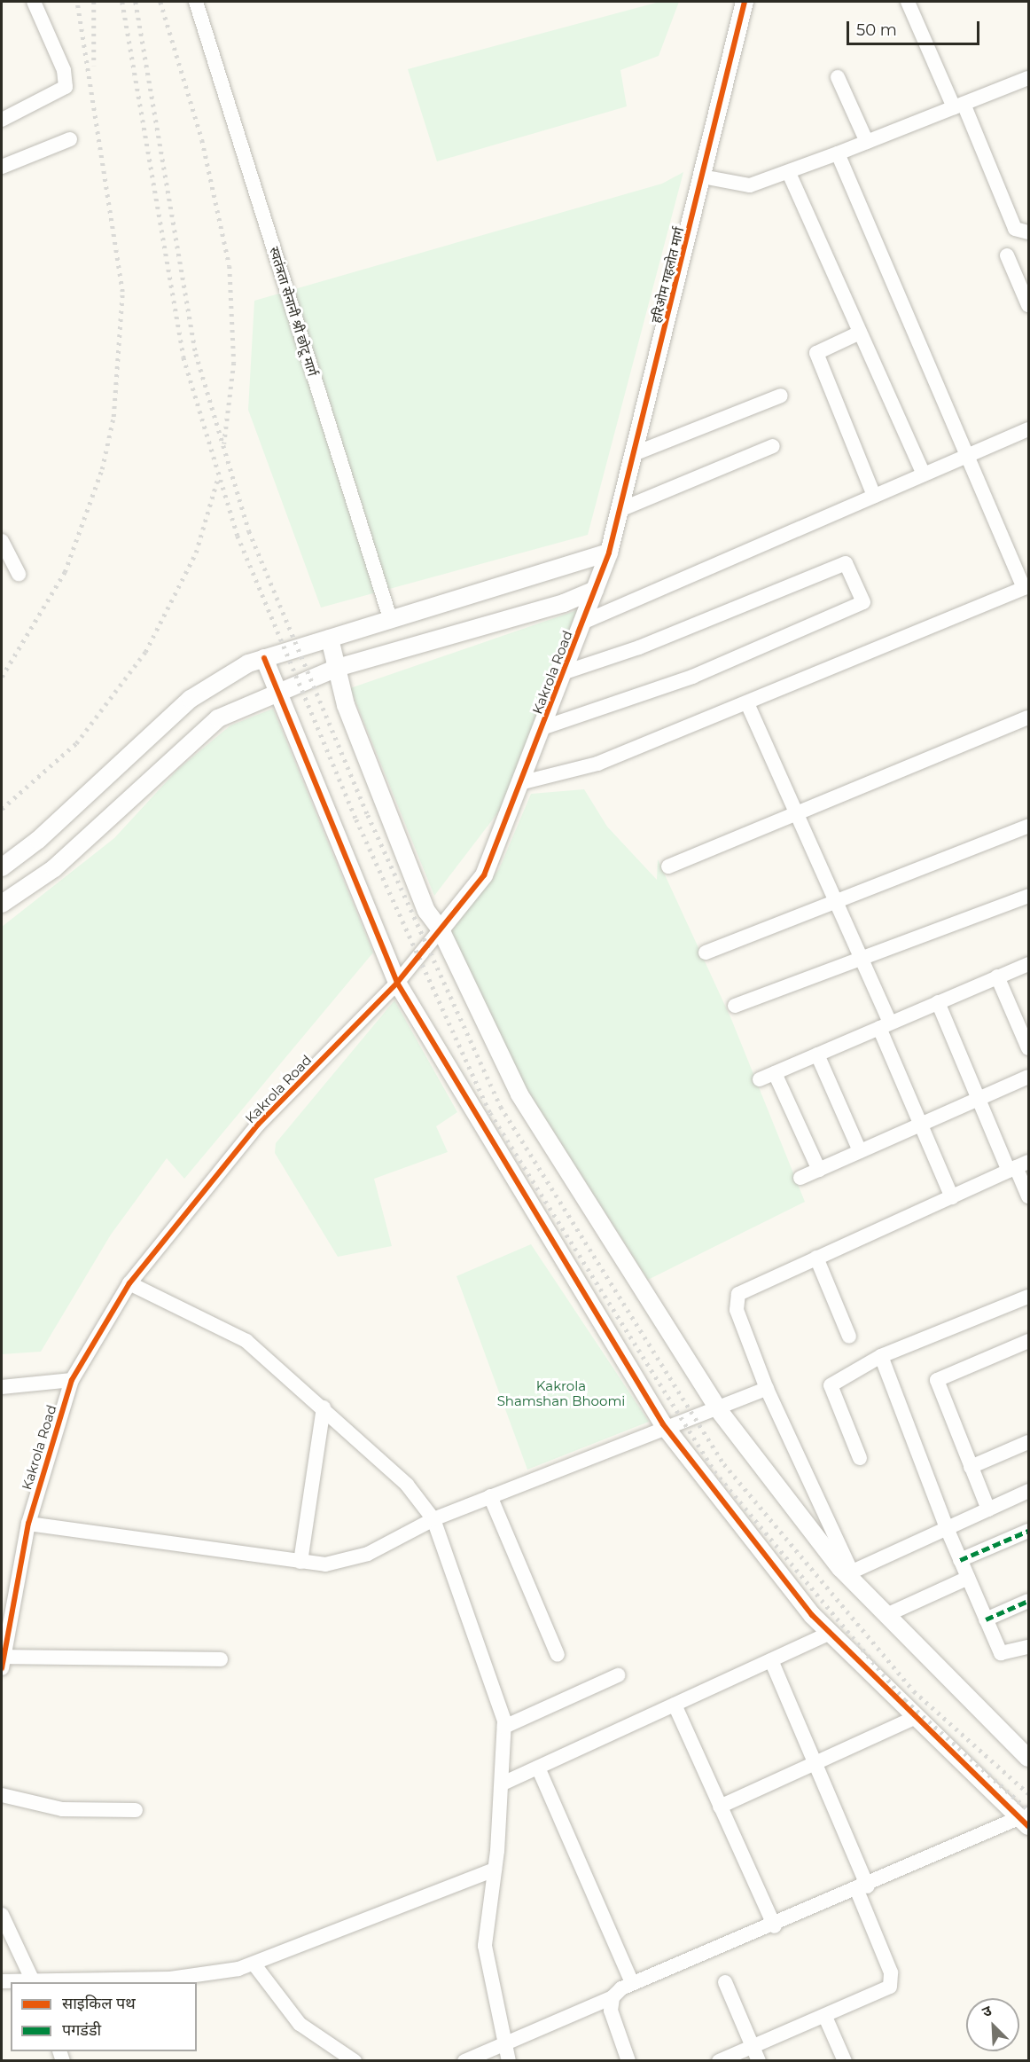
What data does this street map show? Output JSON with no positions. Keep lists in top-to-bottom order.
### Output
{
  "streets": {
    "street": ["हरिओम गहलोत मार्ग", "स्वतंत्रता सेनानी श्री छोटू मार्ग", "Kakrola Road"]
  },
  "crossings": [
    ["हरिओम गहलोत मार्ग", "Kakrola Road"]
  ],
  "parks": ["Kakrola Shamshan Bhoomi"],
  "legend": ["साइकिल पथ", "पगडंडी"],
  "scale_bar": "50 m",
  "north": "top left"
}
